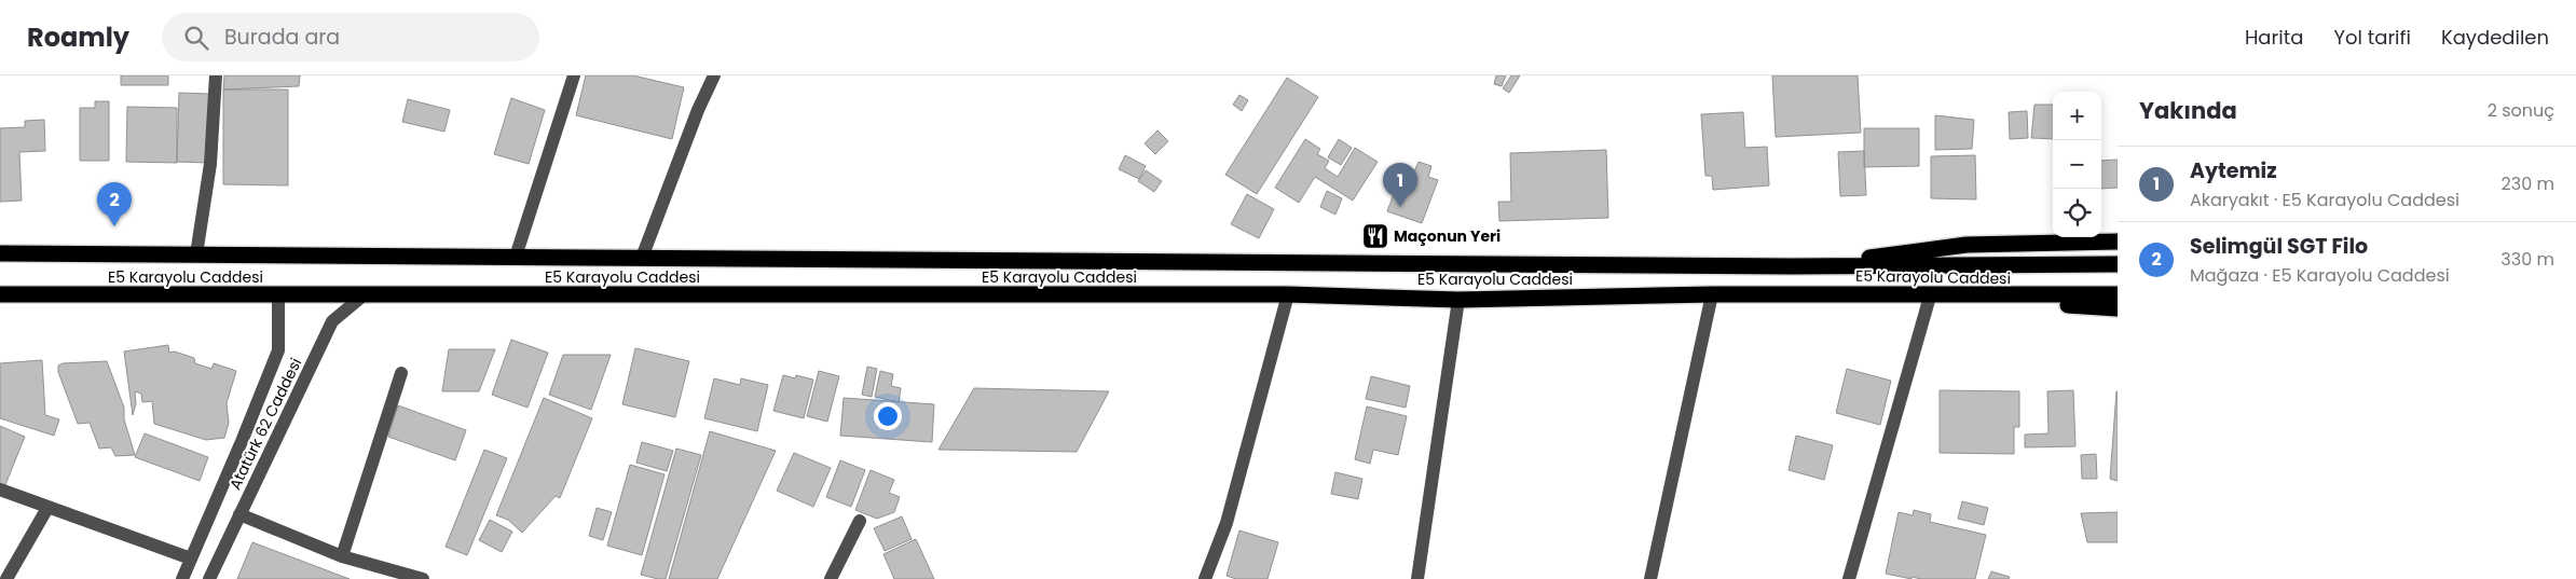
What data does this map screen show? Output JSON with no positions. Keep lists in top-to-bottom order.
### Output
{
  "streets": {
    "highway": ["E5 Karayolu Caddesi"],
    "street": ["Atatürk 62 Caddesi"]
  },
  "crossings": [
    ["E5 Karayolu Caddesi", "Atatürk 62 Caddesi"]
  ],
  "places": {
    "restaurant": ["Maçonun Yeri"]
  },
  "page": {
    "header": "Roamly",
    "search": "Burada ara",
    "nav": ["Harita", "Yol tarifi", "Kaydedilen"],
    "heading": ["Yakında", "2 sonuç"],
    "map_buttons": ["+", "−"],
    "list": [
      {
        "mark": "1",
        "name": "Aytemiz",
        "note": "Akaryakıt · E5 Karayolu Caddesi",
        "value": "230 m"
      },
      {
        "mark": "2",
        "name": "Selimgül SGT Filo",
        "note": "Mağaza · E5 Karayolu Caddesi",
        "value": "330 m"
      }
    ],
    "pins": ["1", "2"]
  }
}
